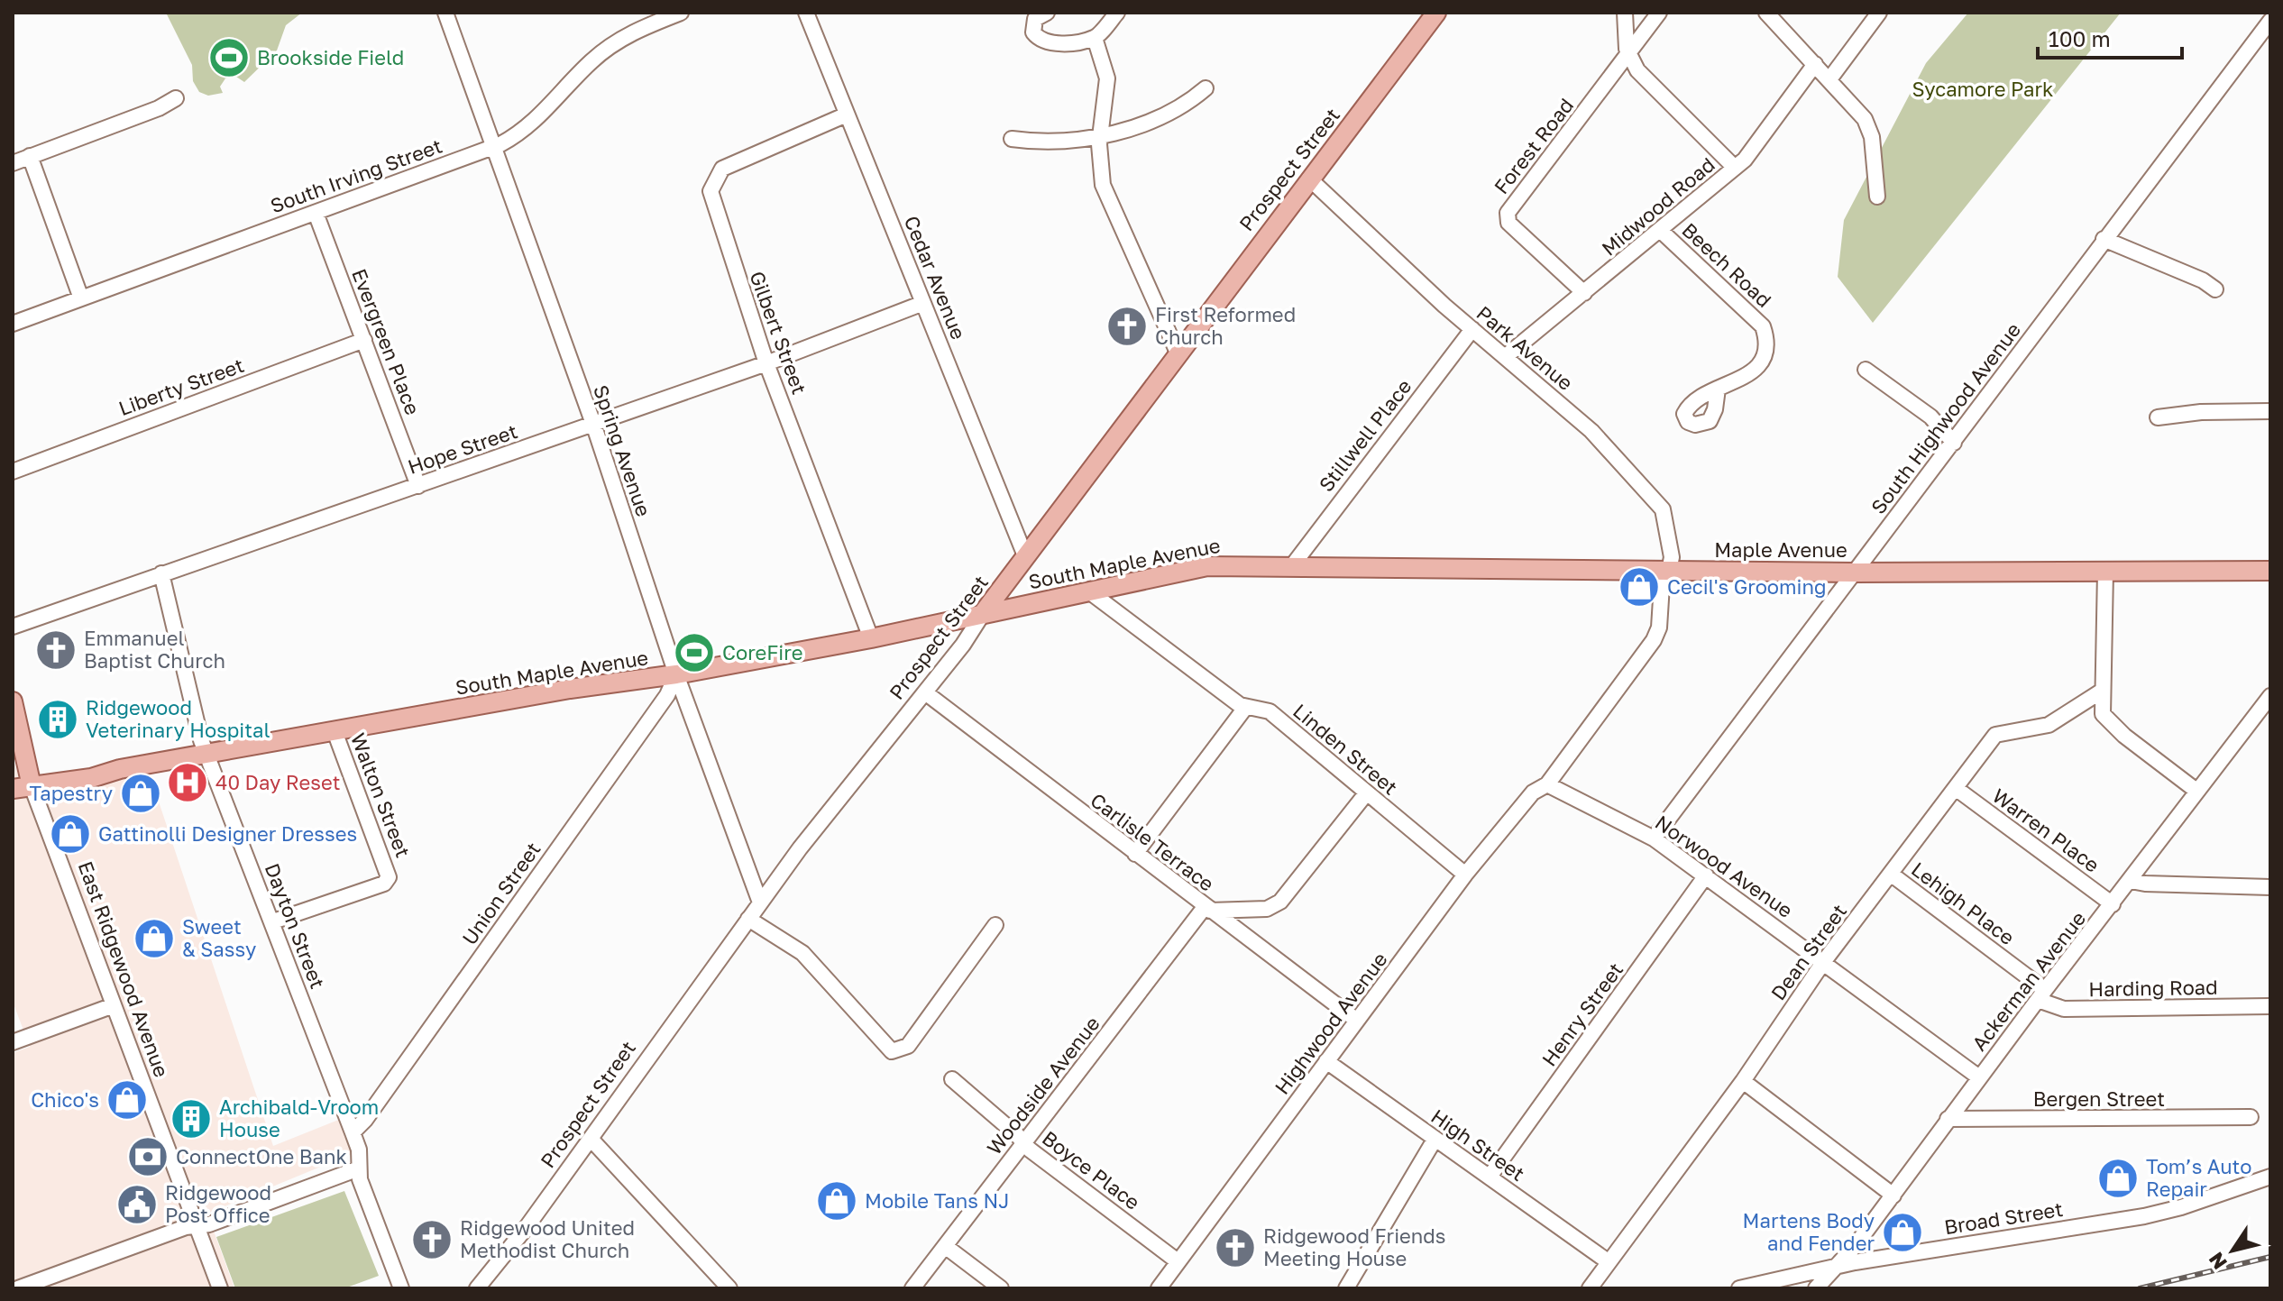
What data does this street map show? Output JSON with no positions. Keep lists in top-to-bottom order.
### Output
{
  "streets": {
    "main road": [
      "Prospect Street",
      "Maple Avenue",
      "South Maple Avenue",
      "East Ridgewood Avenue"
    ],
    "street": [
      "Forest Road",
      "South Irving Street",
      "Midwood Road",
      "Beech Road",
      "Cedar Avenue",
      "Gilbert Street",
      "Evergreen Place",
      "Park Avenue",
      "Liberty Street",
      "South Highwood Avenue",
      "Stillwell Place",
      "Hope Street",
      "Spring Avenue",
      "Linden Street",
      "Walton Street",
      "Warren Place",
      "Carlisle Terrace",
      "Norwood Avenue",
      "Union Street",
      "Lehigh Place",
      "Dayton Street",
      "Dean Street",
      "Ackerman Avenue",
      "Harding Road",
      "Henry Street",
      "Highwood Avenue",
      "Woodside Avenue",
      "Bergen Street",
      "High Street",
      "Boyce Place",
      "Broad Street"
    ]
  },
  "crossings": [
    ["Forest Road", "Midwood Road"],
    ["Prospect Street", "Cedar Avenue"],
    ["Prospect Street", "Park Avenue"],
    ["Prospect Street", "Spring Avenue"],
    ["Prospect Street", "South Maple Avenue"],
    ["Prospect Street", "Carlisle Terrace"],
    ["South Irving Street", "Evergreen Place"],
    ["South Irving Street", "Spring Avenue"],
    ["Midwood Road", "Beech Road"],
    ["Midwood Road", "Park Avenue"],
    ["Cedar Avenue", "Gilbert Street"],
    ["Cedar Avenue", "Hope Street"],
    ["Gilbert Street", "Hope Street"],
    ["Gilbert Street", "South Maple Avenue"],
    ["Evergreen Place", "Liberty Street"],
    ["Evergreen Place", "Hope Street"],
    ["Park Avenue", "Stillwell Place"],
    ["Park Avenue", "Maple Avenue"],
    ["Park Avenue", "Highwood Avenue"],
    ["South Highwood Avenue", "Maple Avenue"],
    ["South Highwood Avenue", "Norwood Avenue"],
    ["Stillwell Place", "Maple Avenue"],
    ["Stillwell Place", "South Maple Avenue"],
    ["Hope Street", "Spring Avenue"],
    ["Hope Street", "Dayton Street"],
    ["Spring Avenue", "South Maple Avenue"],
    ["Spring Avenue", "Union Street"],
    ["Maple Avenue", "South Maple Avenue"],
    ["Maple Avenue", "Highwood Avenue"],
    ["South Maple Avenue", "Linden Street"],
    ["South Maple Avenue", "Walton Street"],
    ["South Maple Avenue", "Union Street"],
    ["South Maple Avenue", "Dayton Street"],
    ["South Maple Avenue", "East Ridgewood Avenue"],
    ["Linden Street", "Highwood Avenue"],
    ["Walton Street", "Dayton Street"],
    ["Warren Place", "Dean Street"],
    ["Warren Place", "Ackerman Avenue"],
    ["Carlisle Terrace", "Highwood Avenue"],
    ["Carlisle Terrace", "Woodside Avenue"],
    ["Norwood Avenue", "Dean Street"],
    ["Norwood Avenue", "Ackerman Avenue"],
    ["Norwood Avenue", "Henry Street"],
    ["Norwood Avenue", "Highwood Avenue"],
    ["Union Street", "Dayton Street"],
    ["Lehigh Place", "Dean Street"],
    ["Lehigh Place", "Ackerman Avenue"],
    ["Lehigh Place", "Harding Road"],
    ["Dean Street", "High Street"],
    ["Ackerman Avenue", "Harding Road"],
    ["Ackerman Avenue", "Bergen Street"],
    ["Ackerman Avenue", "Broad Street"],
    ["Henry Street", "High Street"],
    ["Highwood Avenue", "High Street"],
    ["Highwood Avenue", "Boyce Place"],
    ["Woodside Avenue", "Boyce Place"]
  ],
  "parks": ["Sycamore Park"],
  "places": {
    "sports": ["Brookside Field", "CoreFire"],
    "church": [
      "First Reformed Church",
      "Emmanuel Baptist Church",
      "Ridgewood United Methodist Church",
      "Ridgewood Friends Meeting House"
    ],
    "shop": [
      "Cecil's Grooming",
      "Tapestry",
      "Gattinolli Designer Dresses",
      "Sweet & Sassy",
      "Chico's",
      "Tom’s Auto Repair",
      "Mobile Tans NJ",
      "Martens Body and Fender"
    ],
    "building": ["Ridgewood Veterinary Hospital", "Archibald-Vroom House"],
    "hospital": ["40 Day Reset"],
    "bank": ["ConnectOne Bank"],
    "public building": ["Ridgewood Post Office"]
  },
  "scale_bar": "100 m",
  "north": "bottom left"
}
